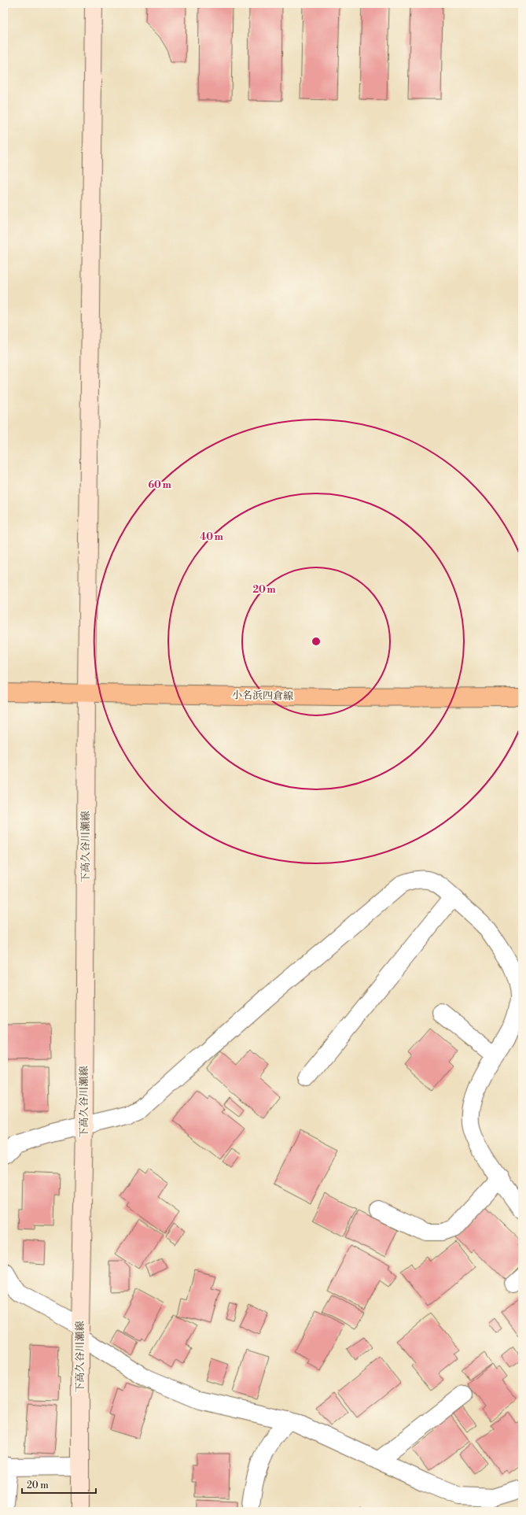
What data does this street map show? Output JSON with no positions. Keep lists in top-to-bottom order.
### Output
{
  "streets": {
    "main road": ["小名浜四倉線", "下高久谷川瀬線"]
  },
  "crossings": [
    ["小名浜四倉線", "下高久谷川瀬線"]
  ],
  "scale_bar": "20 m",
  "rings": ["60 m", "40 m", "20 m"]
}
